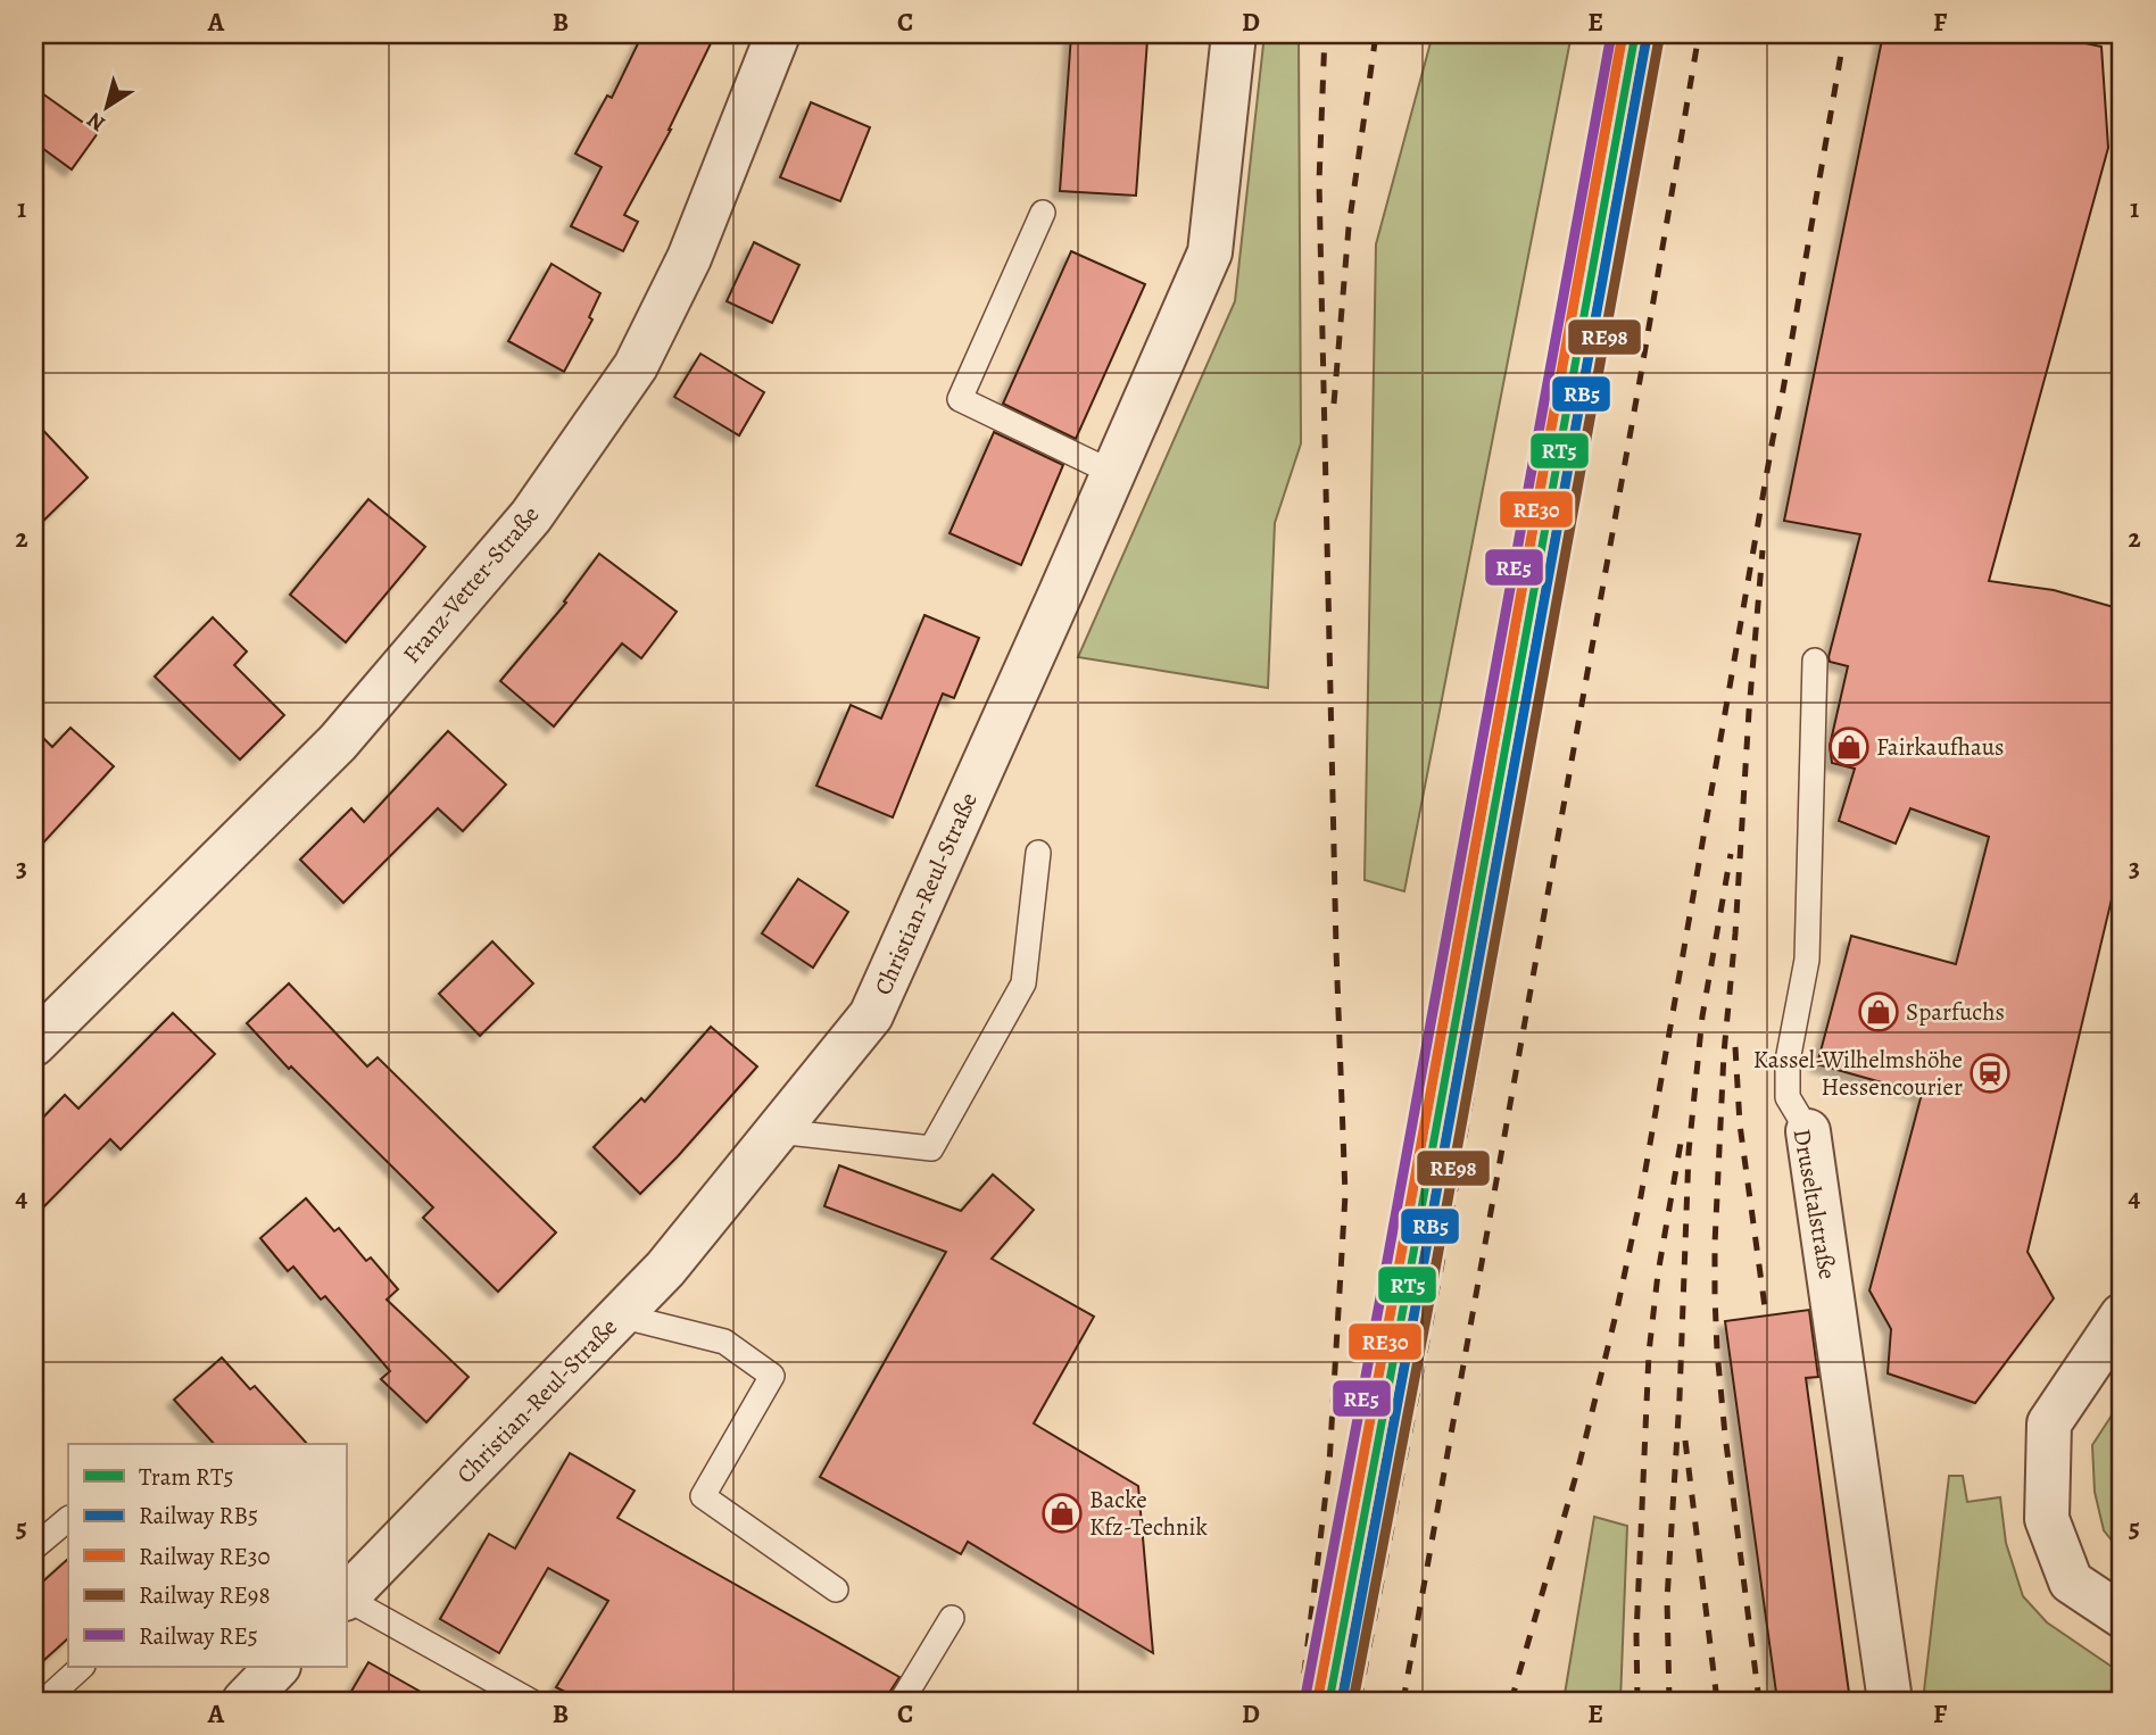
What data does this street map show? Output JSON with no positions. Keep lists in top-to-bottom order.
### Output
{
  "streets": {
    "street": ["Franz-Vetter-Straße", "Christian-Reul-Straße", "Druseltalstraße"]
  },
  "places": {
    "shop": ["Fairkaufhaus", "Sparfuchs", "Backe Kfz-Technik"],
    "station": ["Kassel-Wilhelmshöhe Hessencourier"]
  },
  "lines": [
    "tram line RT5",
    "rail line RE30",
    "rail line RE5",
    "rail line RB5",
    "rail line RE98"
  ],
  "legend": [
    "Tram RT5",
    "Railway RB5",
    "Railway RE30",
    "Railway RE98",
    "Railway RE5"
  ],
  "north": "bottom left",
  "grid": {
    "columns": [
      "A",
      "B",
      "C",
      "D",
      "E",
      "F"
    ],
    "rows": [
      "1",
      "2",
      "3",
      "4",
      "5"
    ]
  }
}
